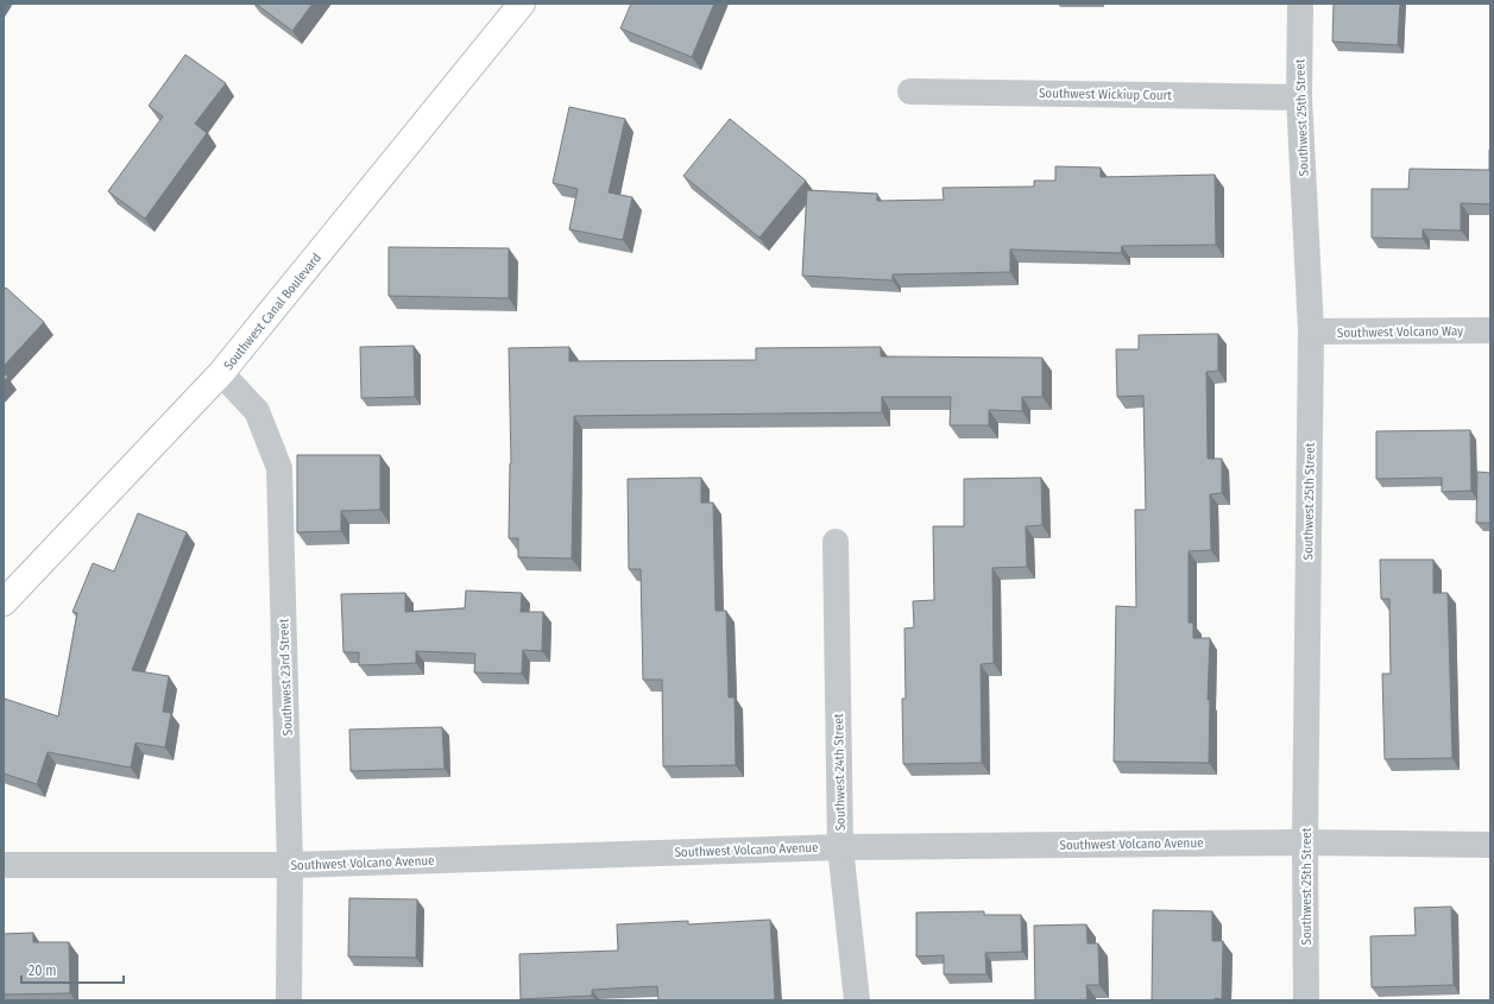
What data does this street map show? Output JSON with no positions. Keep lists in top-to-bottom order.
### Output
{
  "streets": {
    "main road": ["Southwest Canal Boulevard"],
    "street": [
      "Southwest Wickiup Court",
      "Southwest 25th Street",
      "Southwest Volcano Way",
      "Southwest 23rd Street",
      "Southwest 24th Street",
      "Southwest Volcano Avenue"
    ]
  },
  "crossings": [
    ["Southwest Wickiup Court", "Southwest 25th Street"],
    ["Southwest 25th Street", "Southwest Volcano Way"],
    ["Southwest 25th Street", "Southwest Volcano Avenue"],
    ["Southwest Canal Boulevard", "Southwest 23rd Street"],
    ["Southwest 23rd Street", "Southwest Volcano Avenue"],
    ["Southwest 24th Street", "Southwest Volcano Avenue"]
  ],
  "scale_bar": "20 m"
}
